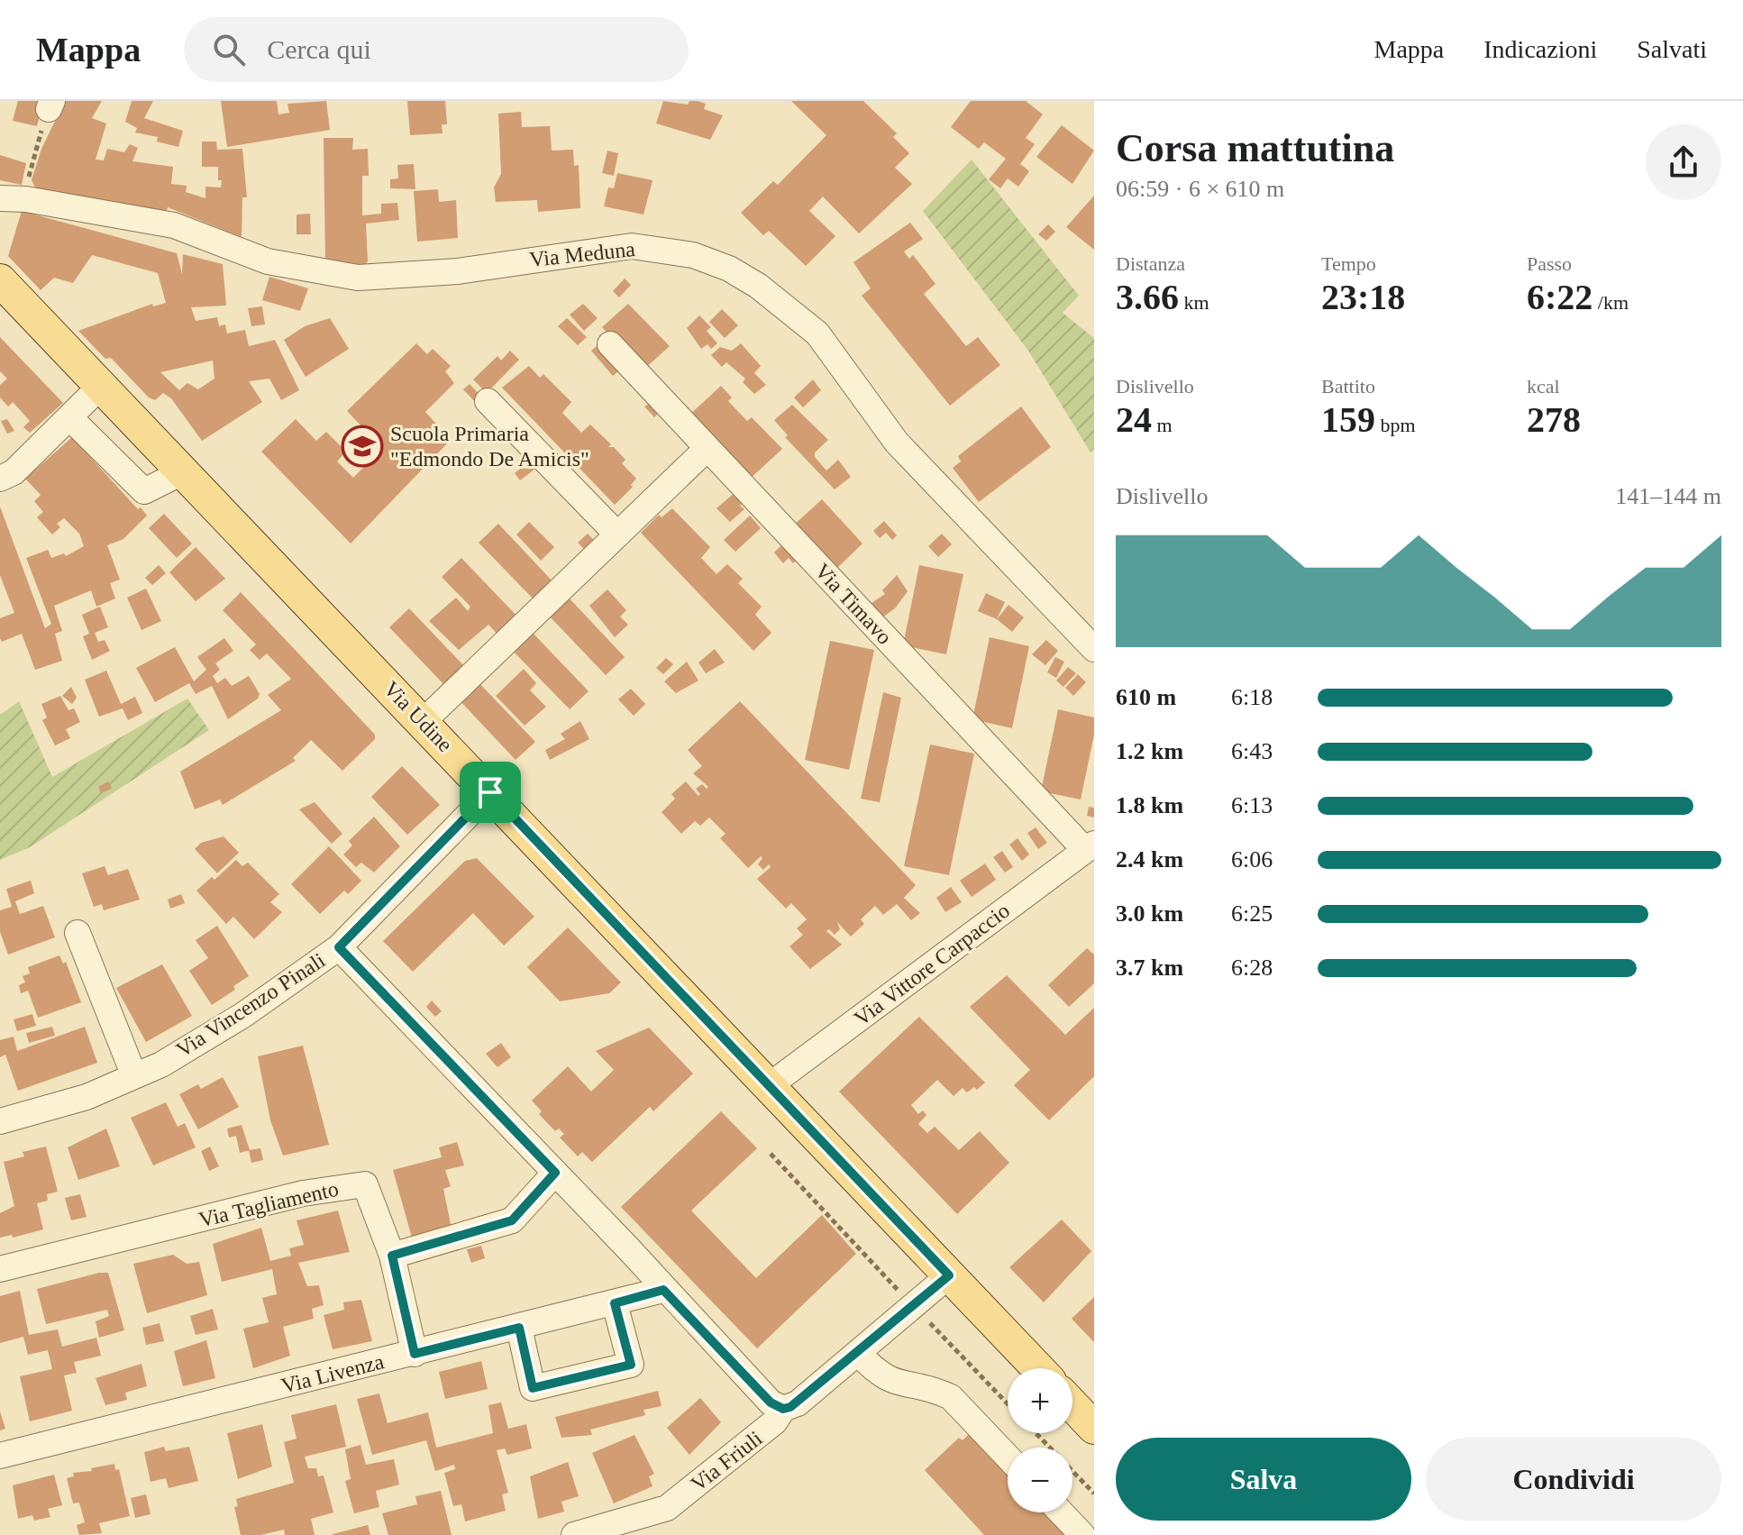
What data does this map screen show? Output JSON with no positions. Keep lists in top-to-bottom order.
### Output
{
  "streets": {
    "main road": ["Via Udine"],
    "street": [
      "Via Meduna",
      "Via Timavo",
      "Via Vittore Carpaccio",
      "Via Vincenzo Pinali",
      "Via Tagliamento",
      "Via Livenza",
      "Via Friuli"
    ]
  },
  "crossings": [
    ["Via Timavo", "Via Vittore Carpaccio"],
    ["Via Udine", "Via Vittore Carpaccio"],
    ["Via Udine", "Via Vincenzo Pinali"]
  ],
  "places": {
    "school or university": ["Scuola Primaria \"Edmondo De Amicis\""]
  },
  "page": {
    "header": "Mappa",
    "search": "Cerca qui",
    "nav": ["Mappa", "Indicazioni", "Salvati"],
    "heading": ["Corsa mattutina", "06:59 · 6 × 610 m"],
    "stats": [
      ["Distanza", "3.66 km"],
      ["Tempo", "23:18"],
      ["Passo", "6:22 /km"],
      ["Dislivello", "24 m"],
      ["Battito", "159 bpm"],
      ["kcal", "278"]
    ],
    "chart": ["Dislivello", "141–144 m"],
    "list": [
      {
        "name": "610 m",
        "note": "6:18"
      },
      {
        "name": "1.2 km",
        "note": "6:43"
      },
      {
        "name": "1.8 km",
        "note": "6:13"
      },
      {
        "name": "2.4 km",
        "note": "6:06"
      },
      {
        "name": "3.0 km",
        "note": "6:25"
      },
      {
        "name": "3.7 km",
        "note": "6:28"
      }
    ],
    "map_buttons": ["+", "−"],
    "buttons": ["Salva", "Condividi"]
  }
}
